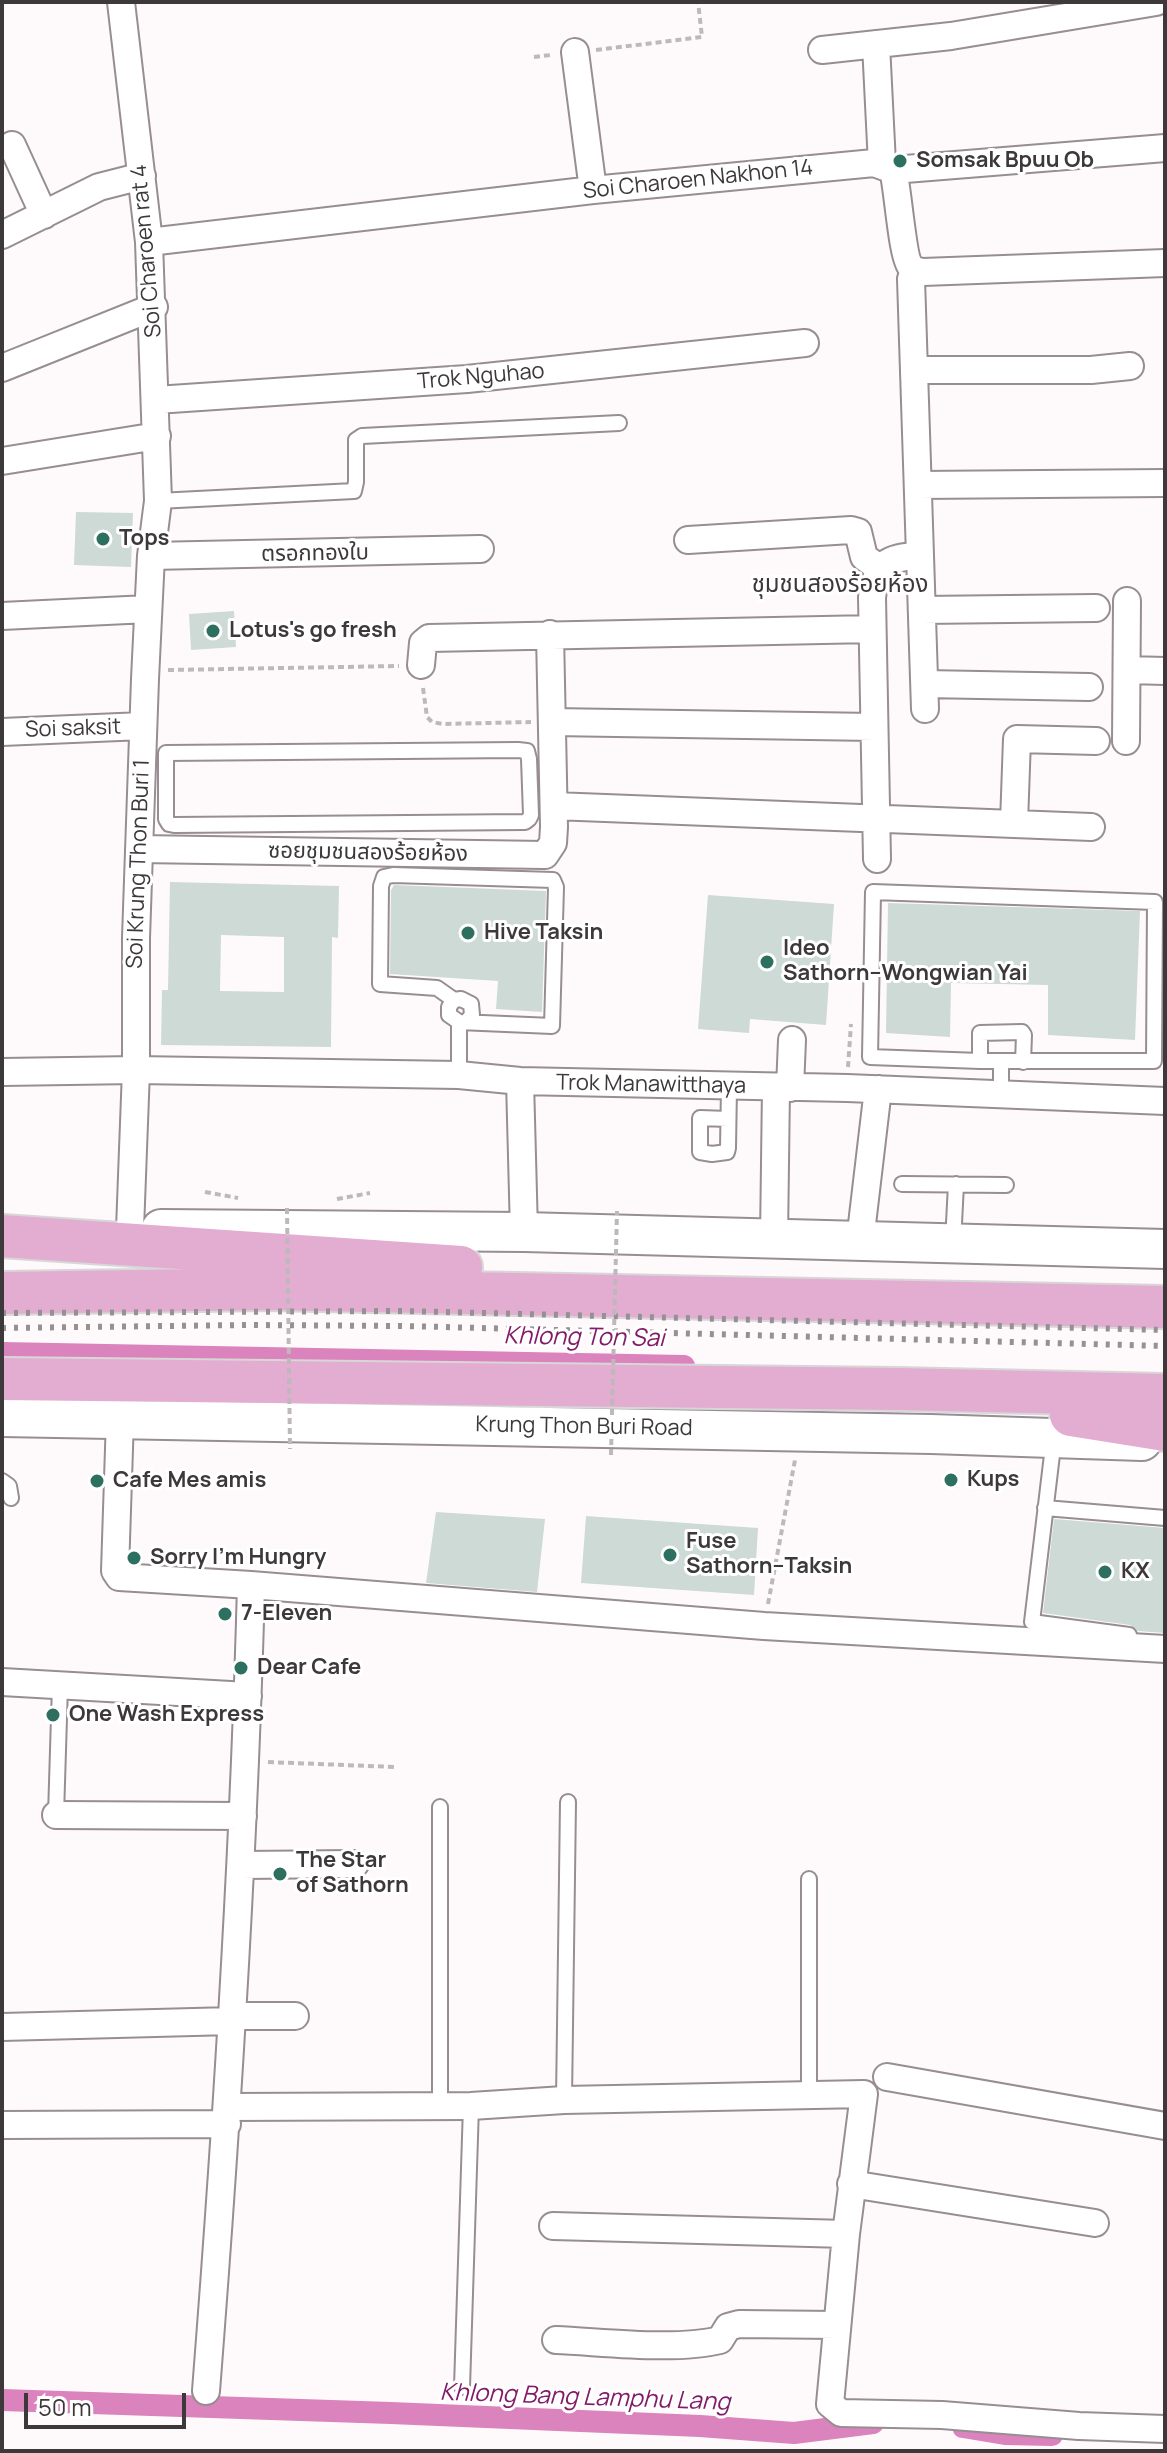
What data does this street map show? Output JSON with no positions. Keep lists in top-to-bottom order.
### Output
{
  "streets": {
    "main road": ["Krung Thon Buri Road"],
    "street": [
      "Soi Charoen Nakhon 14",
      "Soi Charoen rat 4",
      "Trok Nguhao",
      "ตรอกทองใบ",
      "Soi saksit",
      "ซอยชุมชนสองร้อยห้อง",
      "Soi Krung Thon Buri 1",
      "Trok Manawitthaya"
    ]
  },
  "crossings": [
    ["Soi Charoen Nakhon 14", "Soi Charoen rat 4"],
    ["Soi Charoen rat 4", "Trok Nguhao"],
    ["Soi Charoen rat 4", "Soi Krung Thon Buri 1"],
    ["ตรอกทองใบ", "Soi Krung Thon Buri 1"],
    ["Soi saksit", "Soi Krung Thon Buri 1"],
    ["ซอยชุมชนสองร้อยห้อง", "Soi Krung Thon Buri 1"],
    ["Soi Krung Thon Buri 1", "Trok Manawitthaya"]
  ],
  "districts": ["ชุมชนสองร้อยห้อง"],
  "water": ["Khlong Ton Sai", "Khlong Bang Lamphu Lang"],
  "places": [
    "Somsak Bpuu Ob",
    "Tops",
    "Lotus's go fresh",
    "Hive Taksin",
    "Ideo Sathorn–Wongwian Yai",
    "Kups",
    "Cafe Mes amis",
    "Fuse Sathorn–Taksin",
    "Sorry I’m Hungry",
    "KX",
    "7-Eleven",
    "Dear Cafe",
    "One Wash Express",
    "The Star of Sathorn"
  ],
  "scale_bar": "50 m"
}
